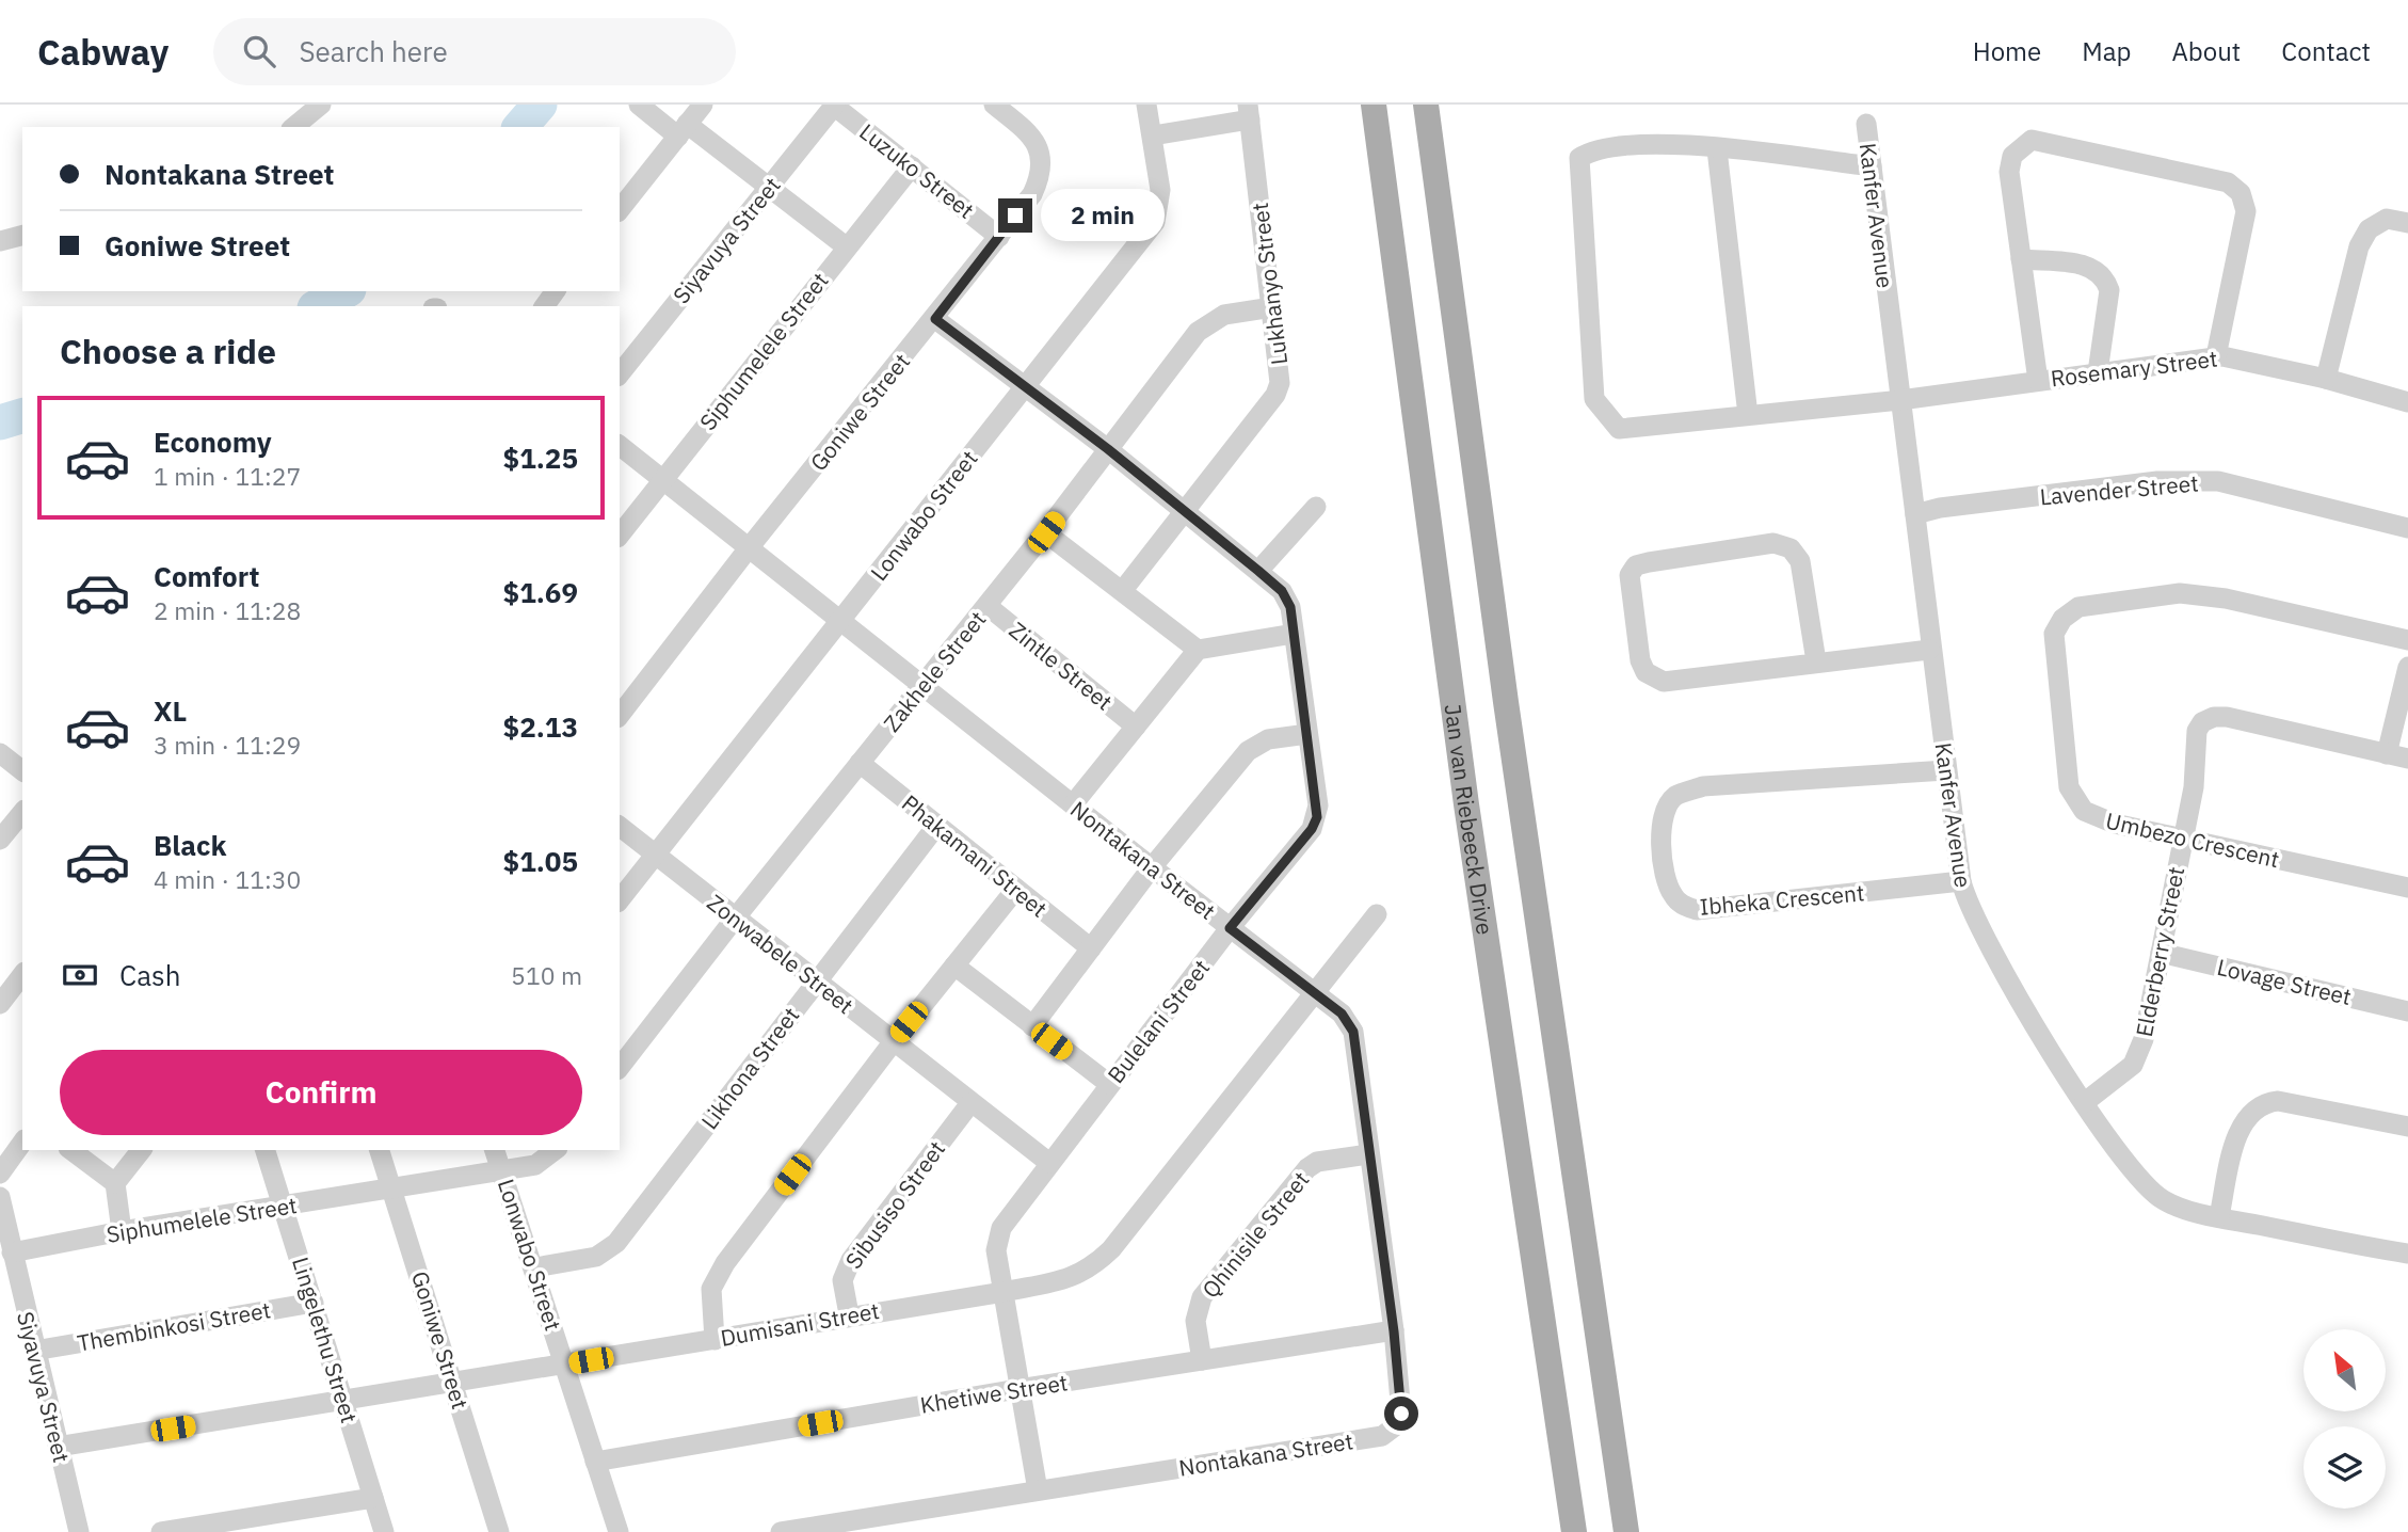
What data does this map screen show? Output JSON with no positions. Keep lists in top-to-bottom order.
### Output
{
  "streets": {
    "main road": ["Jan van Riebeeck Drive"],
    "street": [
      "Luzuko Street",
      "Kanfer Avenue",
      "Siyavuya Street",
      "Lukhanyo Street",
      "Siphumelele Street",
      "Rosemary Street",
      "Goniwe Street",
      "Lavender Street",
      "Lonwabo Street",
      "Zintle Street",
      "Zakhele Street",
      "Umbezo Crescent",
      "Phakamani Street",
      "Nontakana Street",
      "Ibheka Crescent",
      "Elderberry Street",
      "Zonwabele Street",
      "Lovage Street",
      "Bulelani Street",
      "Likhona Street",
      "Sibusiso Street",
      "Qhinisile Street",
      "Dumisani Street",
      "Thembinkosi Street",
      "Lingelethu Street",
      "Khetiwe Street"
    ]
  },
  "crossings": [
    ["Luzuko Street", "Siyavuya Street"],
    ["Luzuko Street", "Siphumelele Street"],
    ["Luzuko Street", "Goniwe Street"],
    ["Kanfer Avenue", "Rosemary Street"],
    ["Kanfer Avenue", "Lavender Street"],
    ["Kanfer Avenue", "Ibheka Crescent"],
    ["Kanfer Avenue", "Elderberry Street"],
    ["Siyavuya Street", "Siphumelele Street"],
    ["Siyavuya Street", "Dumisani Street"],
    ["Siyavuya Street", "Thembinkosi Street"],
    ["Lukhanyo Street", "Zakhele Street"],
    ["Lukhanyo Street", "Bulelani Street"],
    ["Siphumelele Street", "Goniwe Street"],
    ["Siphumelele Street", "Nontakana Street"],
    ["Siphumelele Street", "Lingelethu Street"],
    ["Goniwe Street", "Nontakana Street"],
    ["Goniwe Street", "Bulelani Street"],
    ["Goniwe Street", "Dumisani Street"],
    ["Lonwabo Street", "Nontakana Street"],
    ["Lonwabo Street", "Zonwabele Street"],
    ["Lonwabo Street", "Bulelani Street"],
    ["Lonwabo Street", "Likhona Street"],
    ["Lonwabo Street", "Dumisani Street"],
    ["Lonwabo Street", "Khetiwe Street"],
    ["Zintle Street", "Zakhele Street"],
    ["Zakhele Street", "Phakamani Street"],
    ["Zakhele Street", "Nontakana Street"],
    ["Zakhele Street", "Zonwabele Street"],
    ["Zakhele Street", "Bulelani Street"],
    ["Umbezo Crescent", "Elderberry Street"],
    ["Phakamani Street", "Likhona Street"],
    ["Nontakana Street", "Bulelani Street"],
    ["Nontakana Street", "Qhinisile Street"],
    ["Nontakana Street", "Dumisani Street"],
    ["Nontakana Street", "Khetiwe Street"],
    ["Elderberry Street", "Lovage Street"],
    ["Zonwabele Street", "Bulelani Street"],
    ["Zonwabele Street", "Likhona Street"],
    ["Zonwabele Street", "Sibusiso Street"],
    ["Bulelani Street", "Dumisani Street"],
    ["Bulelani Street", "Khetiwe Street"],
    ["Sibusiso Street", "Dumisani Street"],
    ["Qhinisile Street", "Khetiwe Street"],
    ["Dumisani Street", "Lingelethu Street"],
    ["Thembinkosi Street", "Lingelethu Street"]
  ],
  "north": "top left",
  "page": {
    "header": "Cabway",
    "search": "Search here",
    "nav": [
      "Home",
      "Map",
      "About",
      "Contact"
    ],
    "banner": ["Nontakana Street", "Goniwe Street"],
    "bubble": "2 min",
    "heading": "Choose a ride",
    "list": [
      {
        "name": "Economy",
        "note": "1 min · 11:27",
        "value": "$1.25"
      },
      {
        "name": "Comfort",
        "note": "2 min · 11:28",
        "value": "$1.69"
      },
      {
        "name": "XL",
        "note": "3 min · 11:29",
        "value": "$2.13"
      },
      {
        "name": "Black",
        "note": "4 min · 11:30",
        "value": "$1.05"
      }
    ],
    "pay": ["Cash", "510 m"],
    "buttons": "Confirm"
  }
}
